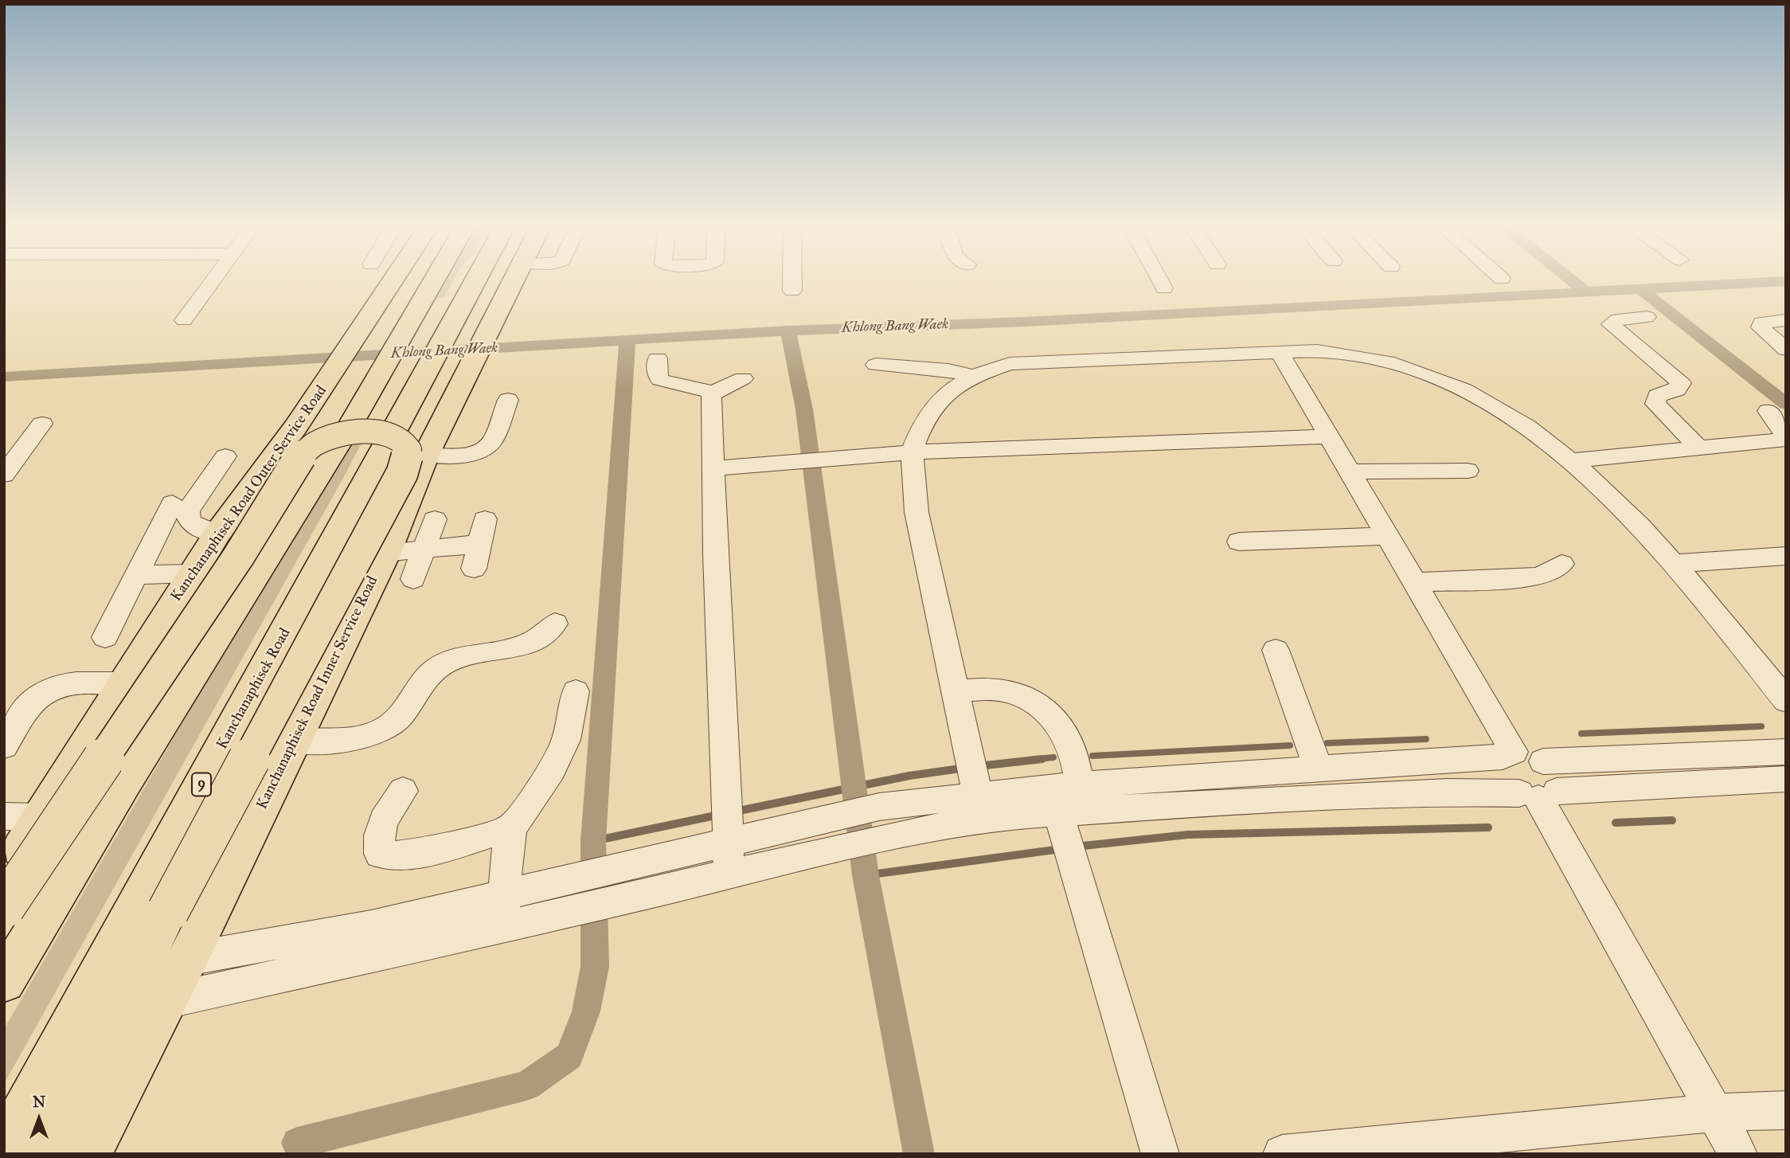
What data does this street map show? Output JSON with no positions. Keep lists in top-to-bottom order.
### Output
{
  "streets": {
    "main road": [
      "Kanchanaphisek Road Outer Service Road",
      "Kanchanaphisek Road",
      "Kanchanaphisek Road Inner Service Road",
      "9"
    ]
  },
  "water": ["Khlong Bang Waek"],
  "north": "top"
}
